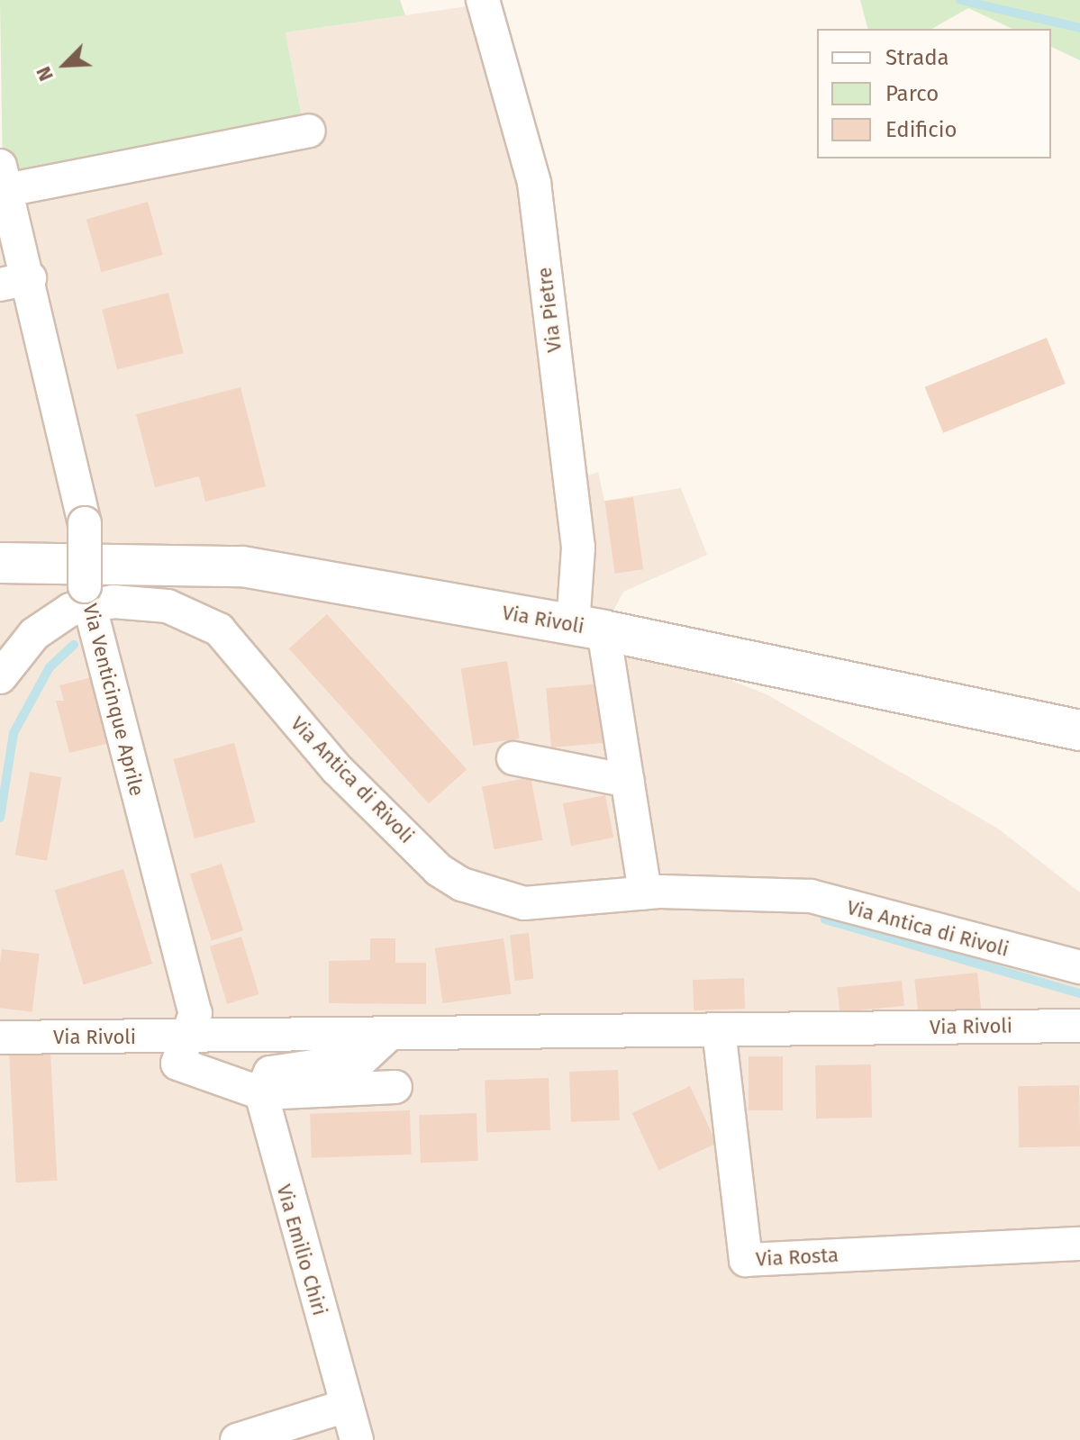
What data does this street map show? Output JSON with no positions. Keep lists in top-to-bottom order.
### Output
{
  "streets": {
    "street": [
      "Via Pietre",
      "Via Rivoli",
      "Via Venticinque Aprile",
      "Via Antica di Rivoli",
      "Via Emilio Chiri",
      "Via Rosta"
    ]
  },
  "crossings": [
    ["Via Pietre", "Via Rivoli"],
    ["Via Rivoli", "Via Venticinque Aprile"],
    ["Via Rivoli", "Via Rosta"],
    ["Via Venticinque Aprile", "Via Antica di Rivoli"]
  ],
  "legend": ["Strada", "Parco", "Edificio"],
  "north": "bottom left"
}
